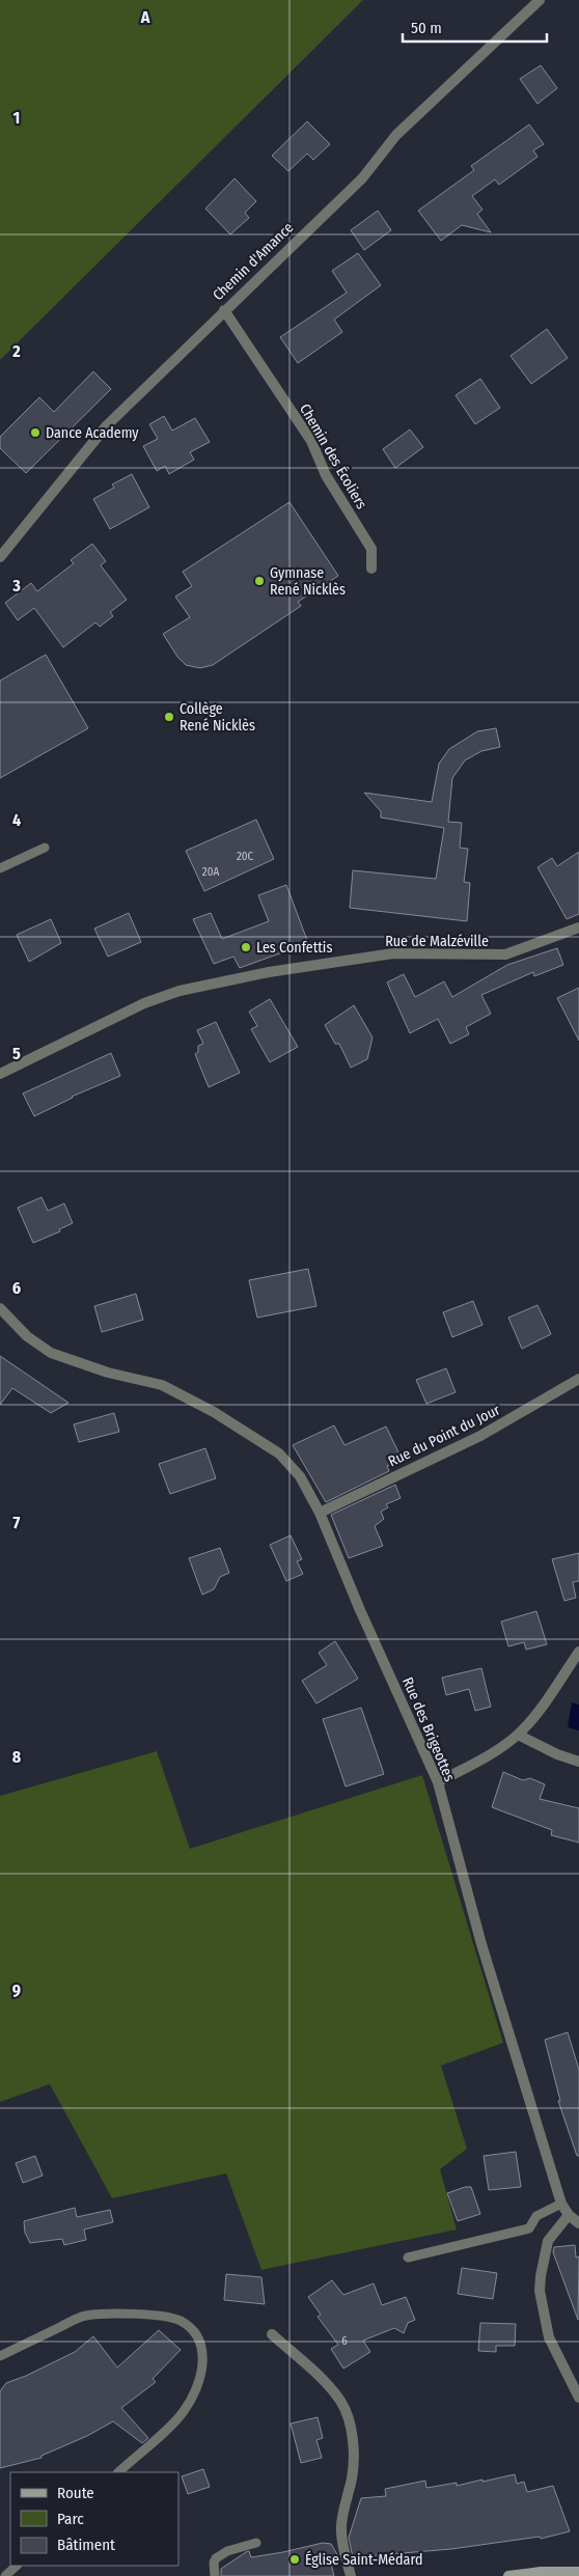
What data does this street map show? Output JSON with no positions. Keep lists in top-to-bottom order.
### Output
{
  "streets": {
    "street": [
      "Chemin d'Amance",
      "Chemin des Écoliers",
      "Rue de Malzéville",
      "Rue du Point du Jour",
      "Rue des Brigeottes"
    ]
  },
  "crossings": [
    ["Chemin d'Amance", "Chemin des Écoliers"],
    ["Rue du Point du Jour", "Rue des Brigeottes"]
  ],
  "places": [
    "Dance Academy",
    "Gymnase René Nicklès",
    "Collège René Nicklès",
    "Les Confettis",
    "Église Saint-Médard"
  ],
  "house_numbers": ["20C", "20A", "6"],
  "legend": ["Route", "Parc", "Bâtiment"],
  "scale_bar": "50 m",
  "grid": {
    "columns": ["A"],
    "rows": [
      "1",
      "2",
      "3",
      "4",
      "5",
      "6",
      "7",
      "8",
      "9"
    ]
  }
}
